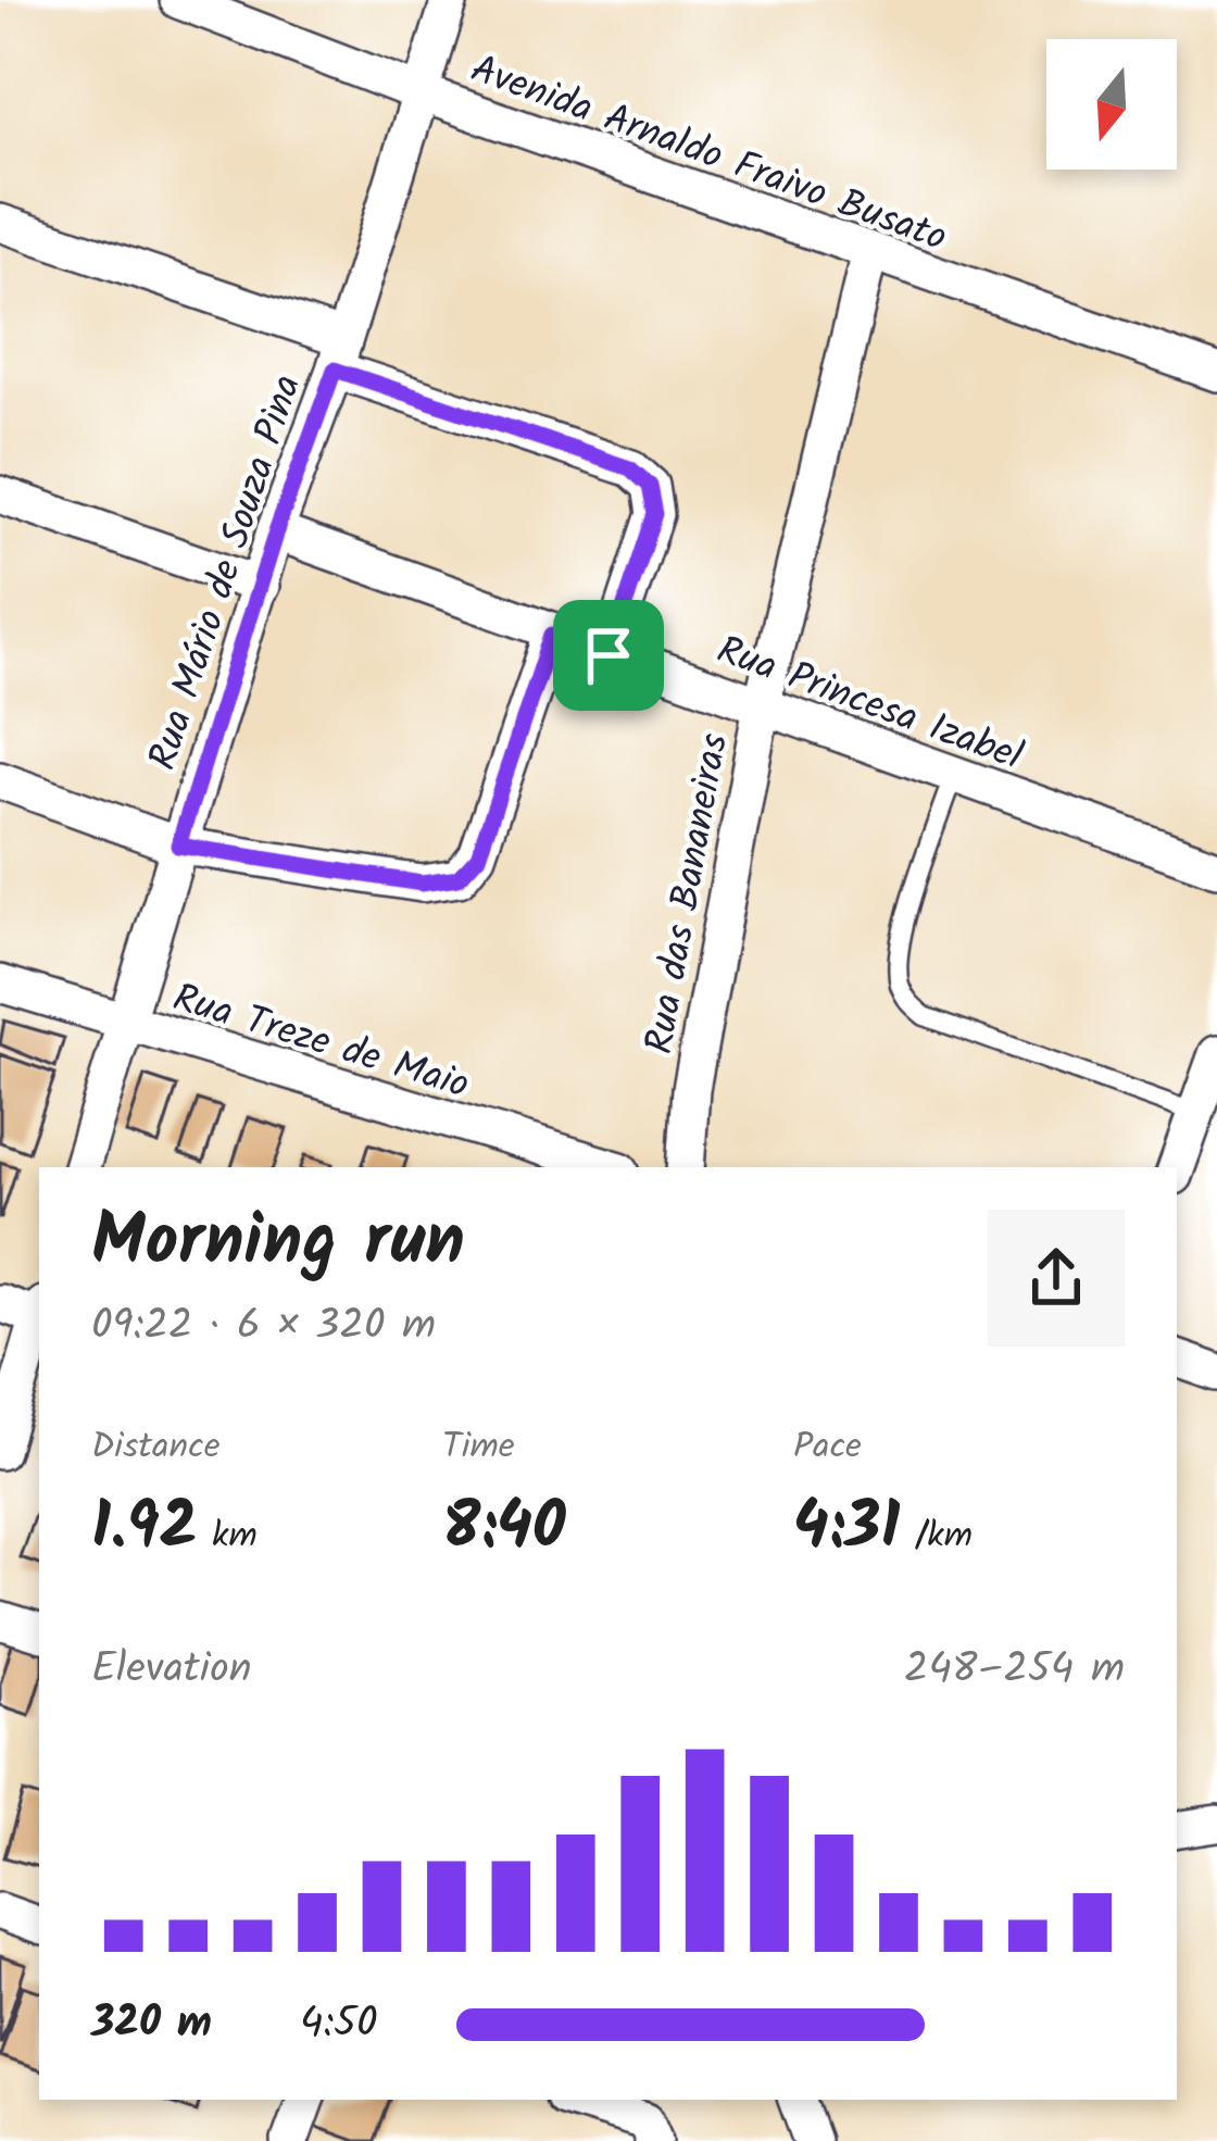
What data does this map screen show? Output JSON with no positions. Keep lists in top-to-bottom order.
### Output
{
  "streets": {
    "street": [
      "Avenida Arnaldo Fraivo Busato",
      "Rua Mário de Souza Pina",
      "Rua Princesa Izabel",
      "Rua das Bananeiras",
      "Rua Treze de Maio"
    ]
  },
  "crossings": [
    ["Avenida Arnaldo Fraivo Busato", "Rua Mário de Souza Pina"],
    ["Avenida Arnaldo Fraivo Busato", "Rua das Bananeiras"],
    ["Rua Mário de Souza Pina", "Rua Princesa Izabel"],
    ["Rua Mário de Souza Pina", "Rua Treze de Maio"],
    ["Rua Princesa Izabel", "Rua das Bananeiras"]
  ],
  "north": "bottom",
  "page": {
    "heading": ["Morning run", "09:22 · 6 × 320 m"],
    "stats": [
      ["Distance", "1.92 km"],
      ["Time", "8:40"],
      ["Pace", "4:31 /km"]
    ],
    "chart": ["Elevation", "248–254 m"],
    "list": [
      {
        "name": "320 m",
        "note": "4:50"
      }
    ]
  }
}
